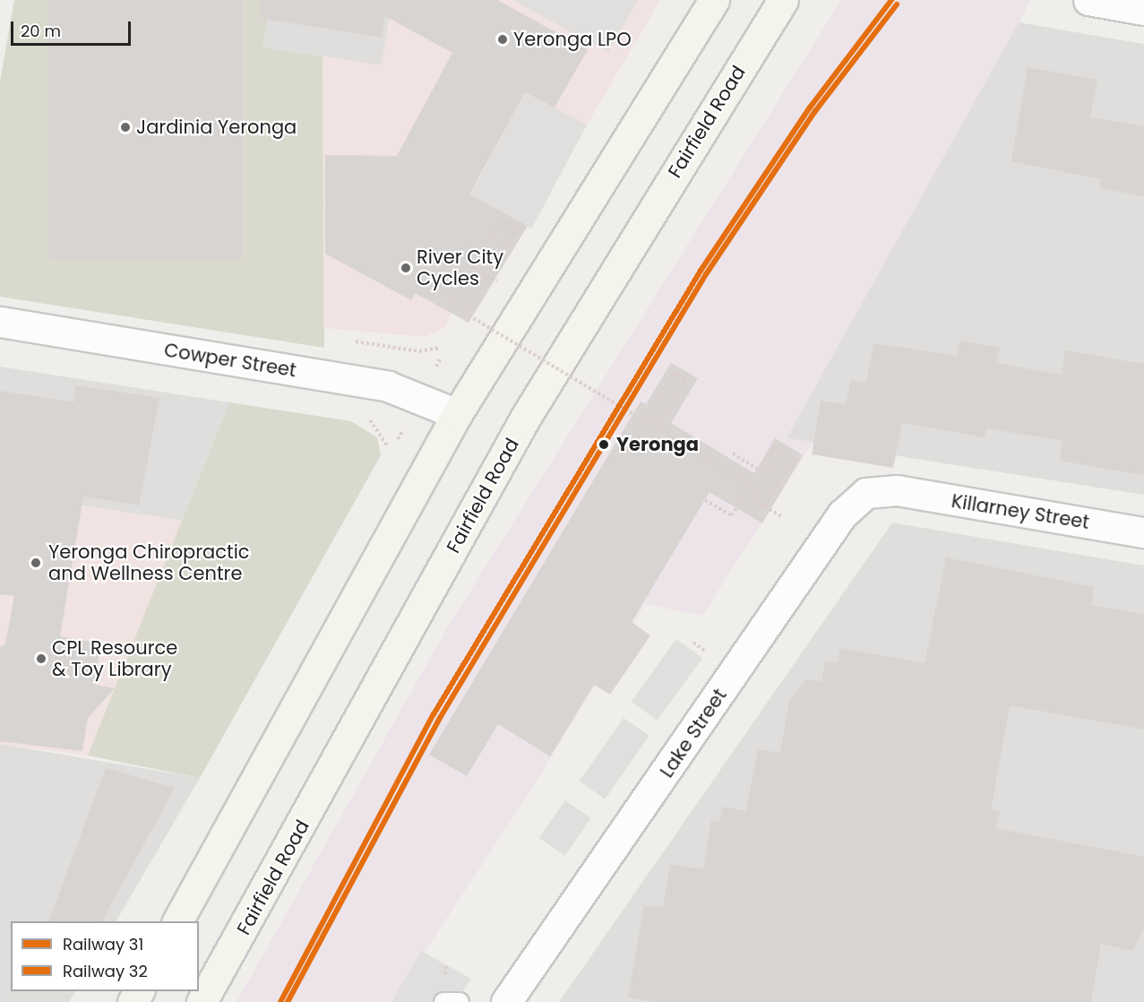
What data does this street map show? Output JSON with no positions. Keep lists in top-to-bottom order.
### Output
{
  "streets": {
    "main road": ["Fairfield Road"],
    "street": ["Cowper Street", "Killarney Street", "Lake Street"]
  },
  "crossings": [
    ["Killarney Street", "Lake Street"]
  ],
  "places": [
    "Yeronga LPO",
    "Jardinia Yeronga",
    "River City Cycles",
    "Yeronga",
    "Yeronga Chiropractic and Wellness Centre",
    "CPL Resource & Toy Library"
  ],
  "lines": ["rail line 31", "rail line 32"],
  "legend": ["Railway 31", "Railway 32"],
  "scale_bar": "20 m"
}
